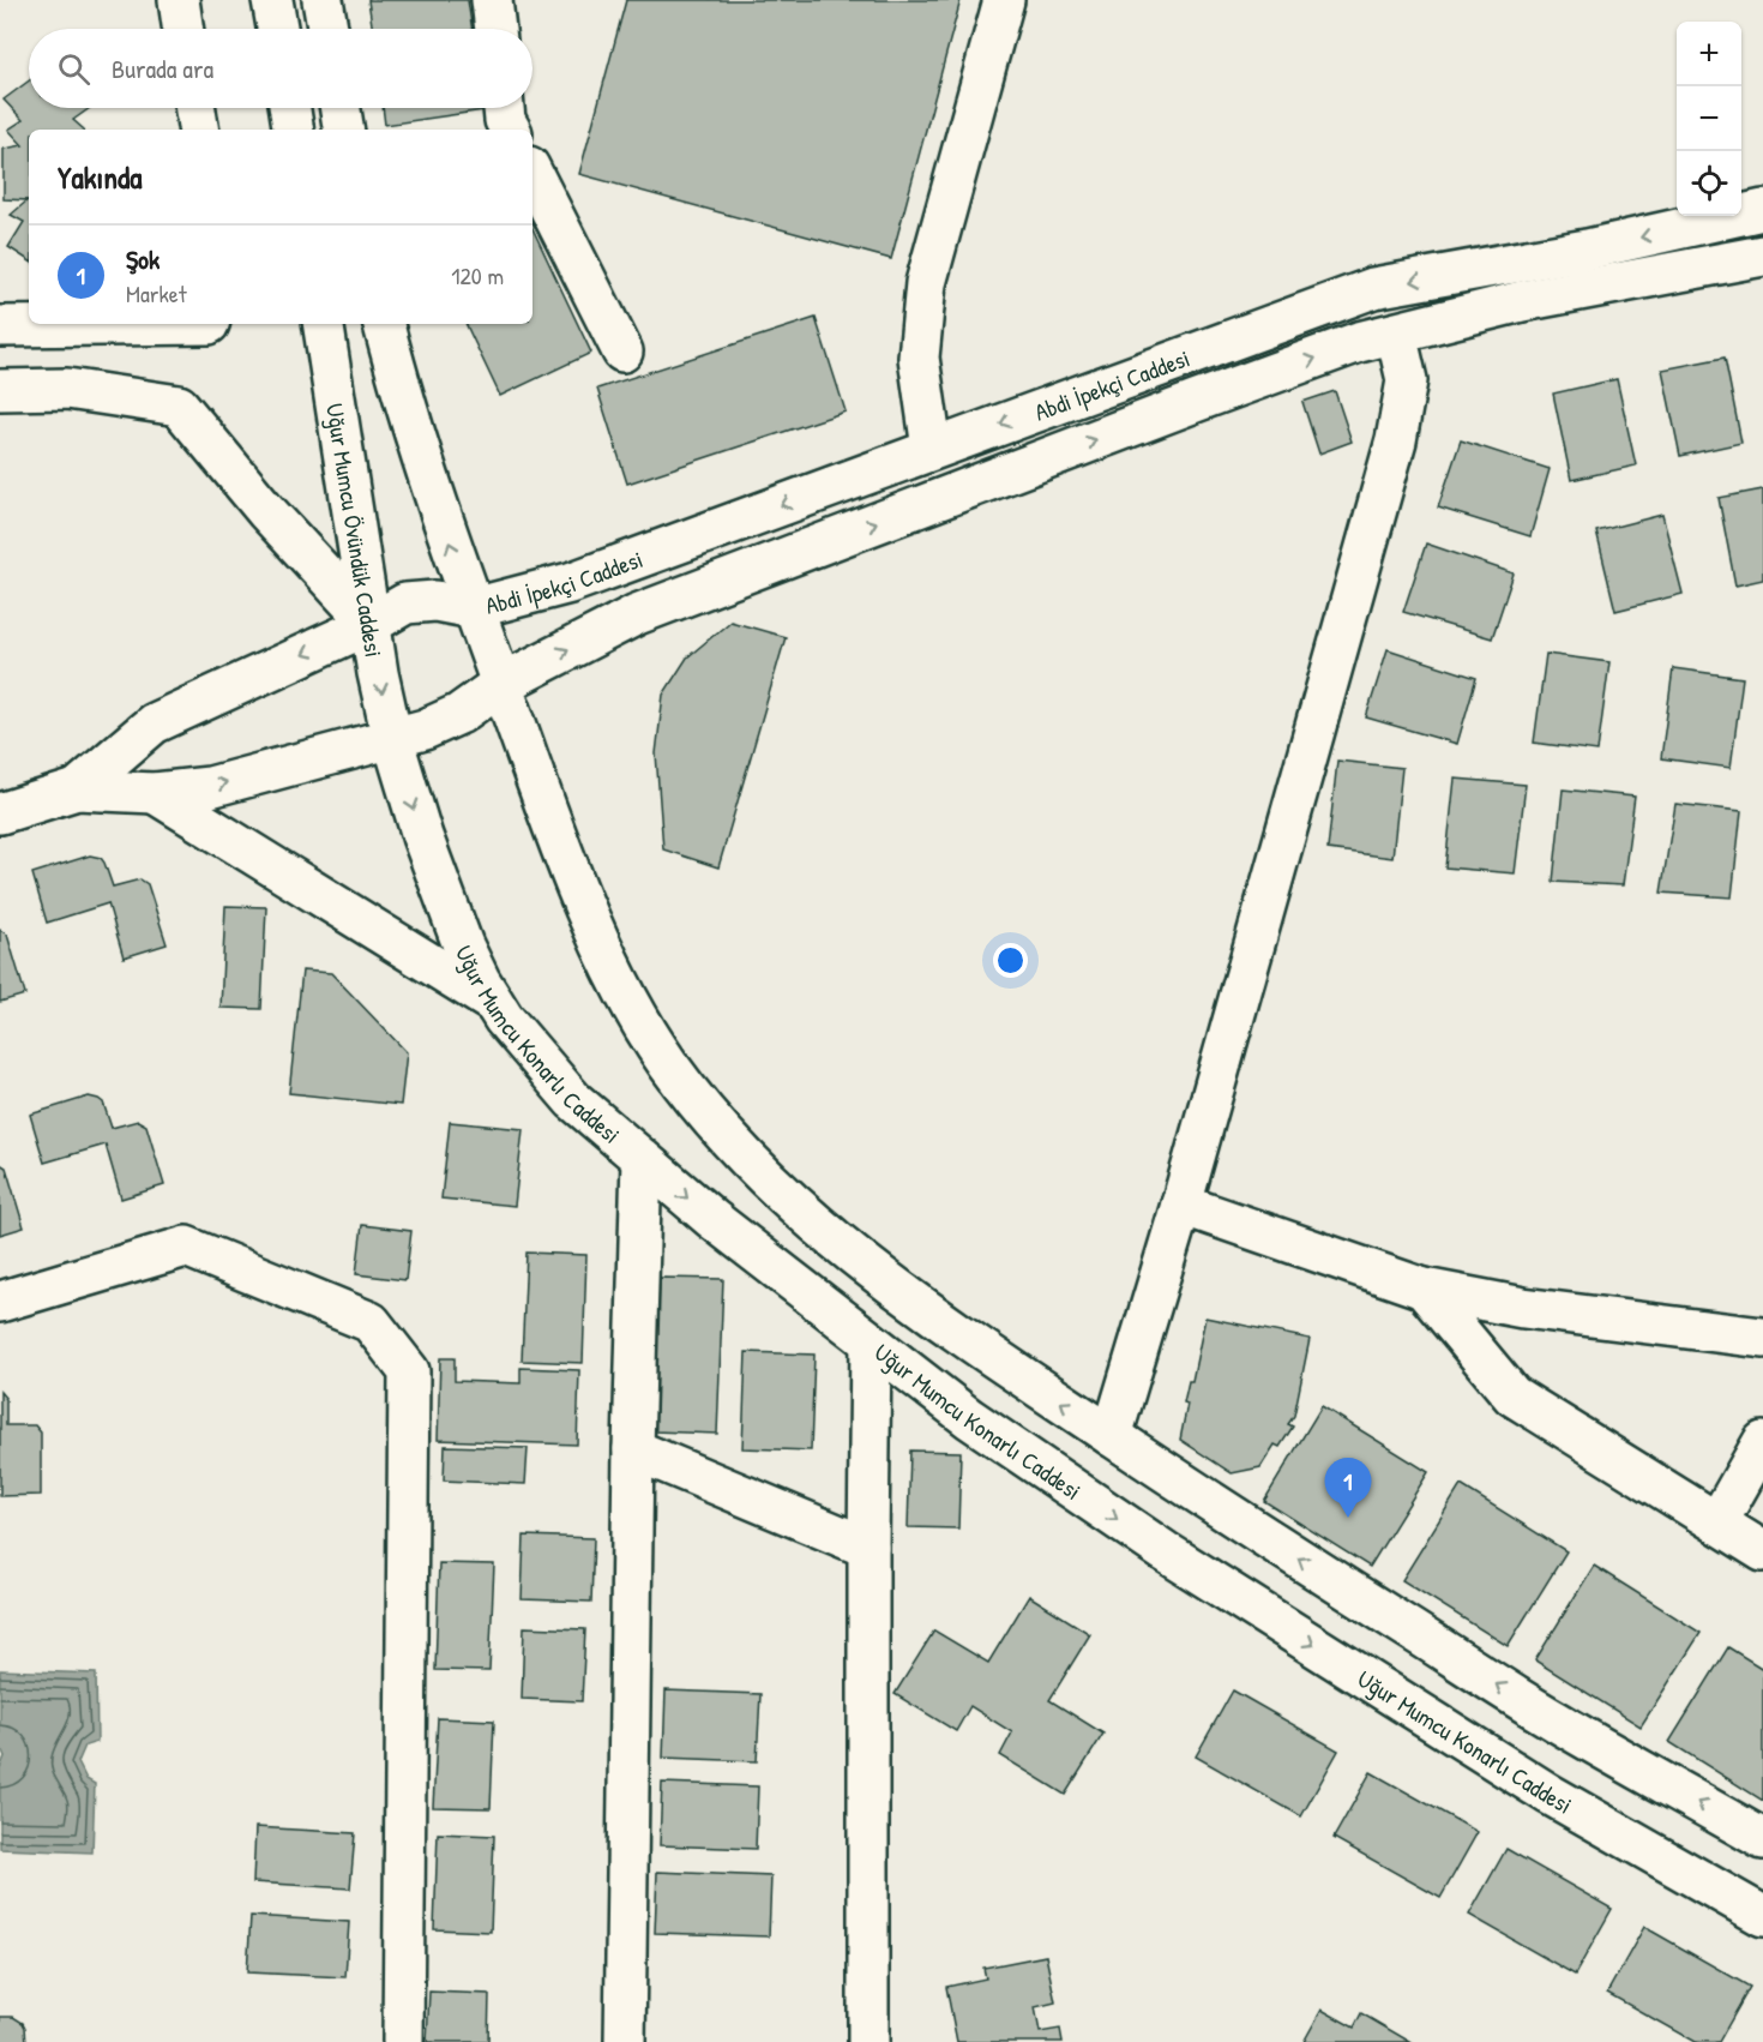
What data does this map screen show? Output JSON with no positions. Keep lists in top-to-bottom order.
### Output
{
  "streets": {
    "street": ["Abdi İpekçi Caddesi", "Uğur Mumcu Övündük Caddesi", "Uğur Mumcu Konarlı Caddesi"]
  },
  "crossings": [
    ["Abdi İpekçi Caddesi", "Uğur Mumcu Övündük Caddesi"],
    ["Abdi İpekçi Caddesi", "Uğur Mumcu Konarlı Caddesi"],
    ["Uğur Mumcu Övündük Caddesi", "Uğur Mumcu Konarlı Caddesi"]
  ],
  "page": {
    "map_buttons": ["+", "−"],
    "search": "Burada ara",
    "heading": "Yakında",
    "list": [
      {
        "mark": "1",
        "name": "Şok",
        "note": "Market",
        "value": "120 m"
      }
    ],
    "pins": "1"
  }
}
